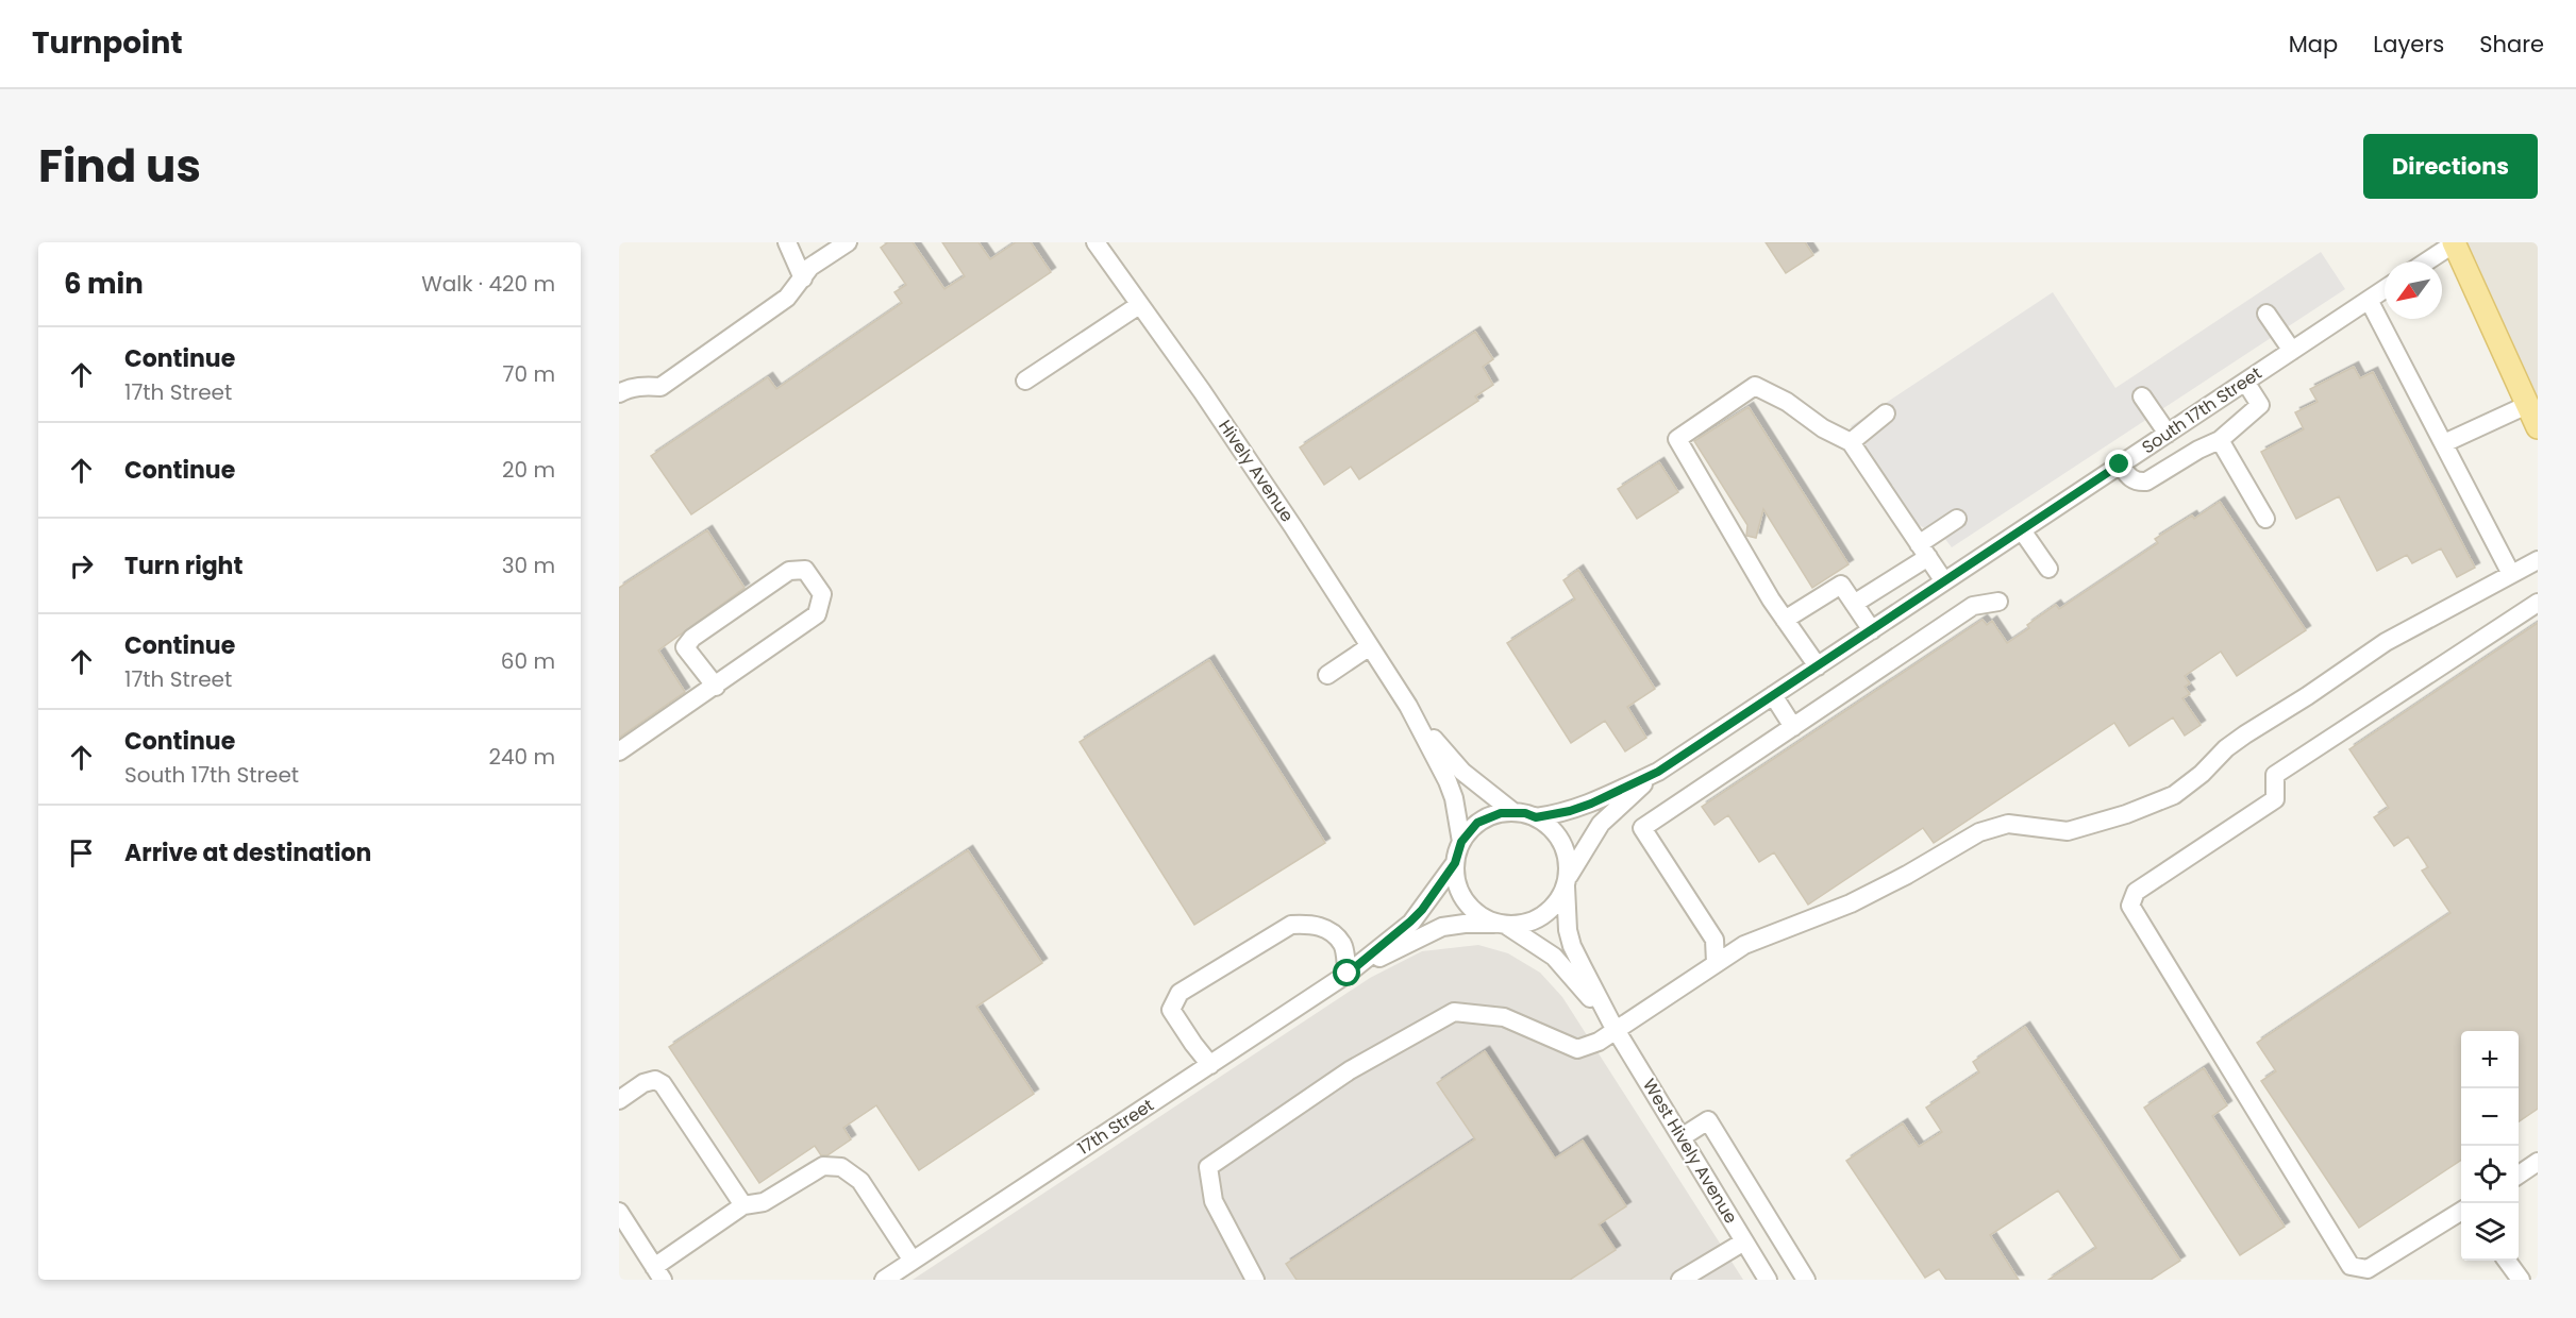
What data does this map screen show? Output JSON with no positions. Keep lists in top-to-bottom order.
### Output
{
  "streets": {
    "street": [
      "South 17th Street",
      "Hively Avenue",
      "17th Street",
      "West Hively Avenue"
    ]
  },
  "crossings": [
    ["Hively Avenue", "17th Street"]
  ],
  "north": "bottom left",
  "page": {
    "header": "Turnpoint",
    "nav": ["Map", "Layers", "Share"],
    "title": "Find us",
    "buttons": "Directions",
    "heading": ["6 min", "Walk · 420 m"],
    "list": [
      ["Continue", "17th Street", "70 m"],
      ["Continue", "20 m"],
      ["Turn right", "30 m"],
      ["Continue", "17th Street", "60 m"],
      ["Continue", "South 17th Street", "240 m"],
      "Arrive at destination"
    ],
    "map_buttons": ["+", "−"]
  }
}
